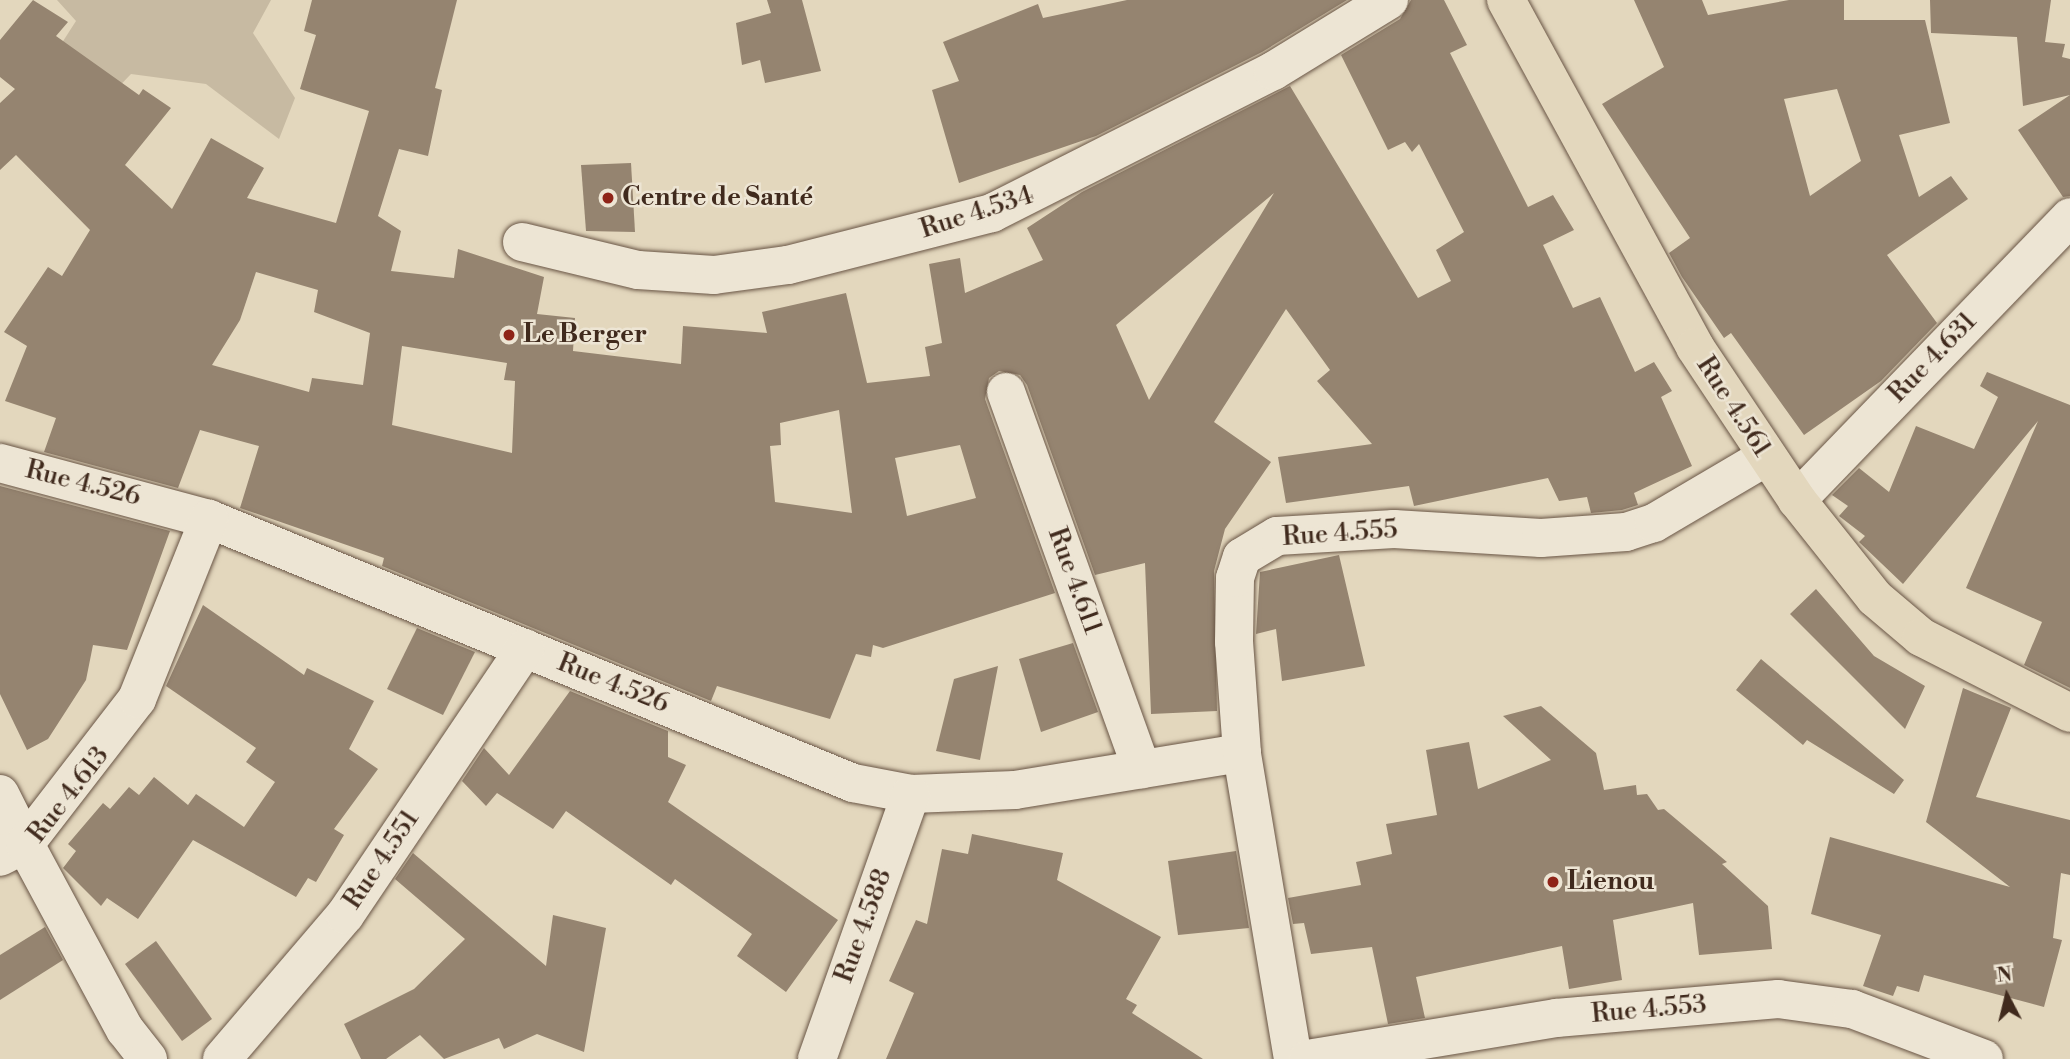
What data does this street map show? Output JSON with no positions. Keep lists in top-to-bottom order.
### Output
{
  "streets": {
    "main road": ["Rue 4.561"],
    "street": [
      "Rue 4.534",
      "Rue 4.631",
      "Rue 4.526",
      "Rue 4.555",
      "Rue 4.611",
      "Rue 4.613",
      "Rue 4.551",
      "Rue 4.588",
      "Rue 4.553"
    ]
  },
  "crossings": [
    ["Rue 4.631", "Rue 4.561"],
    ["Rue 4.561", "Rue 4.555"],
    ["Rue 4.526", "Rue 4.555"],
    ["Rue 4.526", "Rue 4.611"],
    ["Rue 4.526", "Rue 4.613"],
    ["Rue 4.526", "Rue 4.551"],
    ["Rue 4.526", "Rue 4.588"]
  ],
  "places": ["Centre de Santé", "Le Berger", "Lienou"],
  "north": "top"
}
